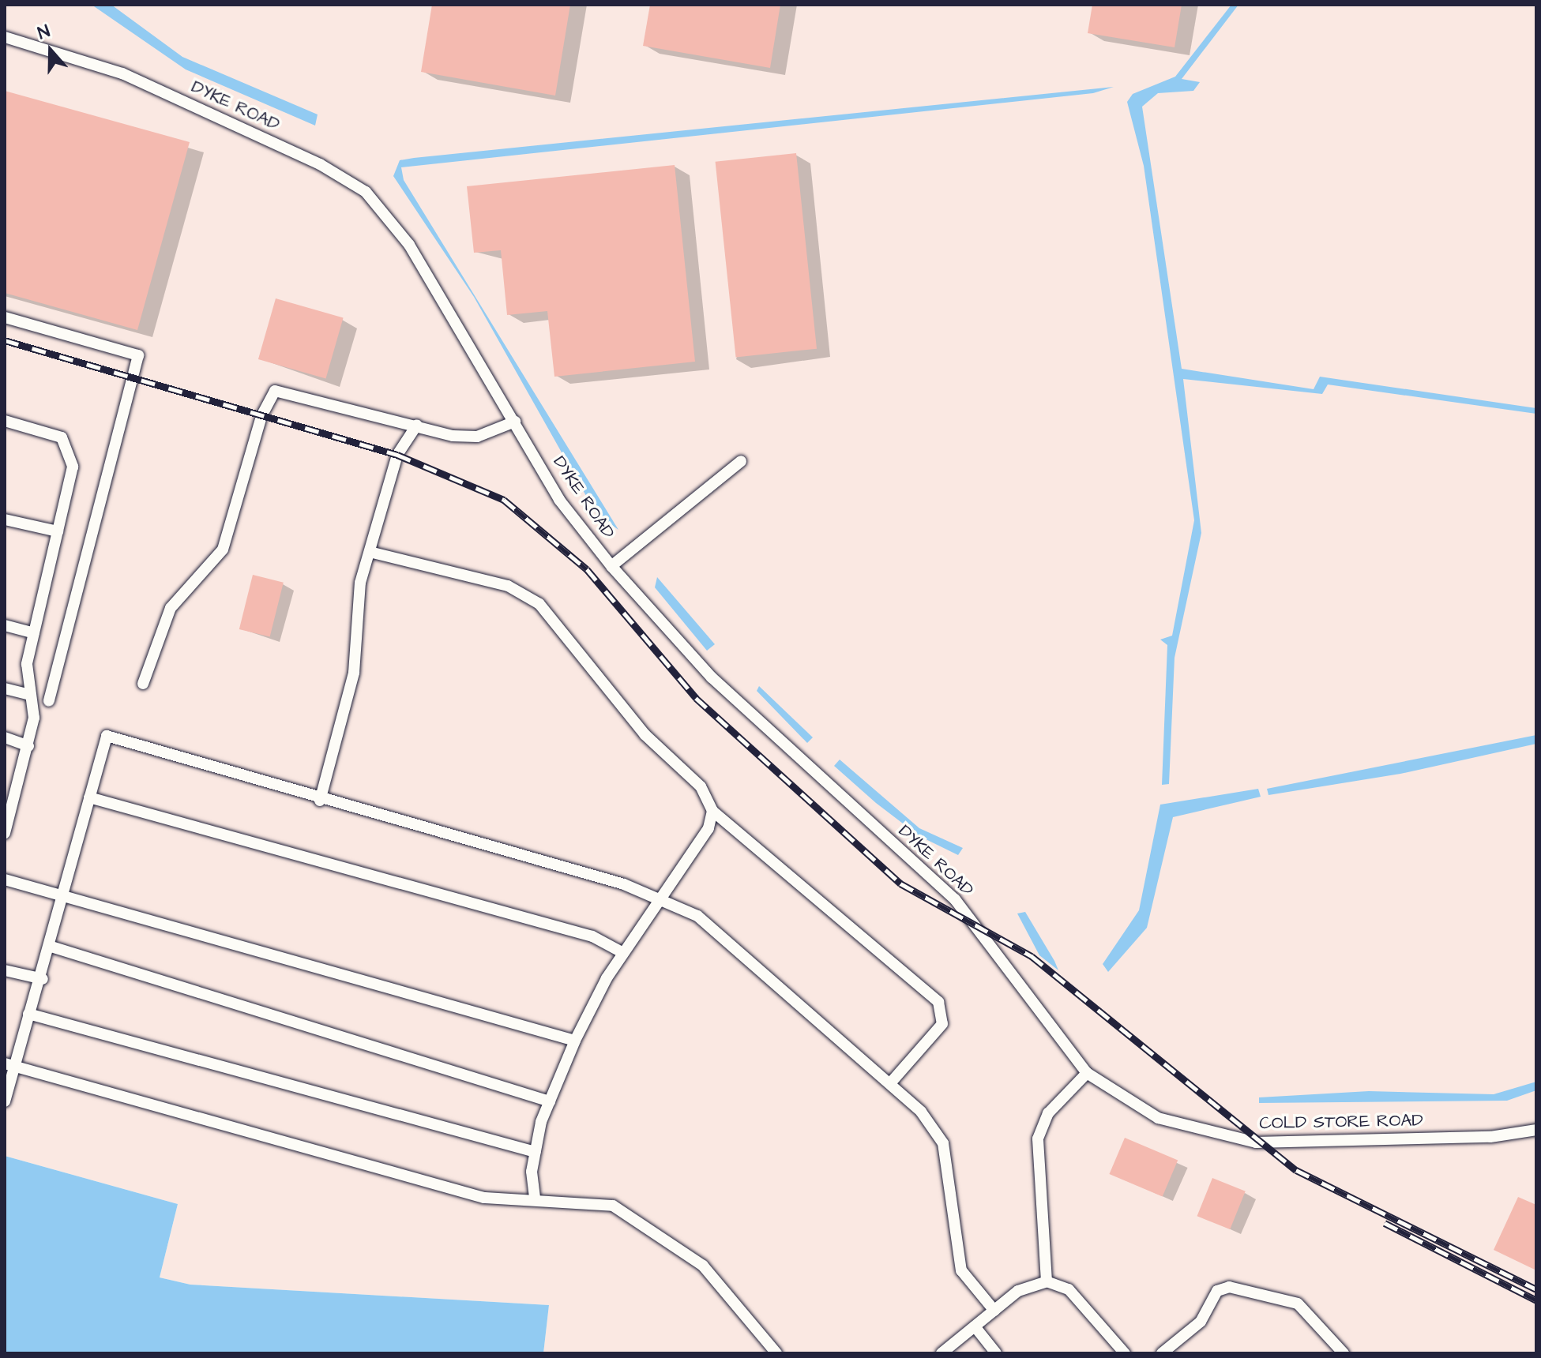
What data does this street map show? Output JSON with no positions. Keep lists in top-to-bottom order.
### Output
{
  "streets": {
    "street": ["DYKE ROAD", "COLD STORE ROAD"]
  },
  "crossings": [
    ["DYKE ROAD", "COLD STORE ROAD"]
  ],
  "north": "top"
}
